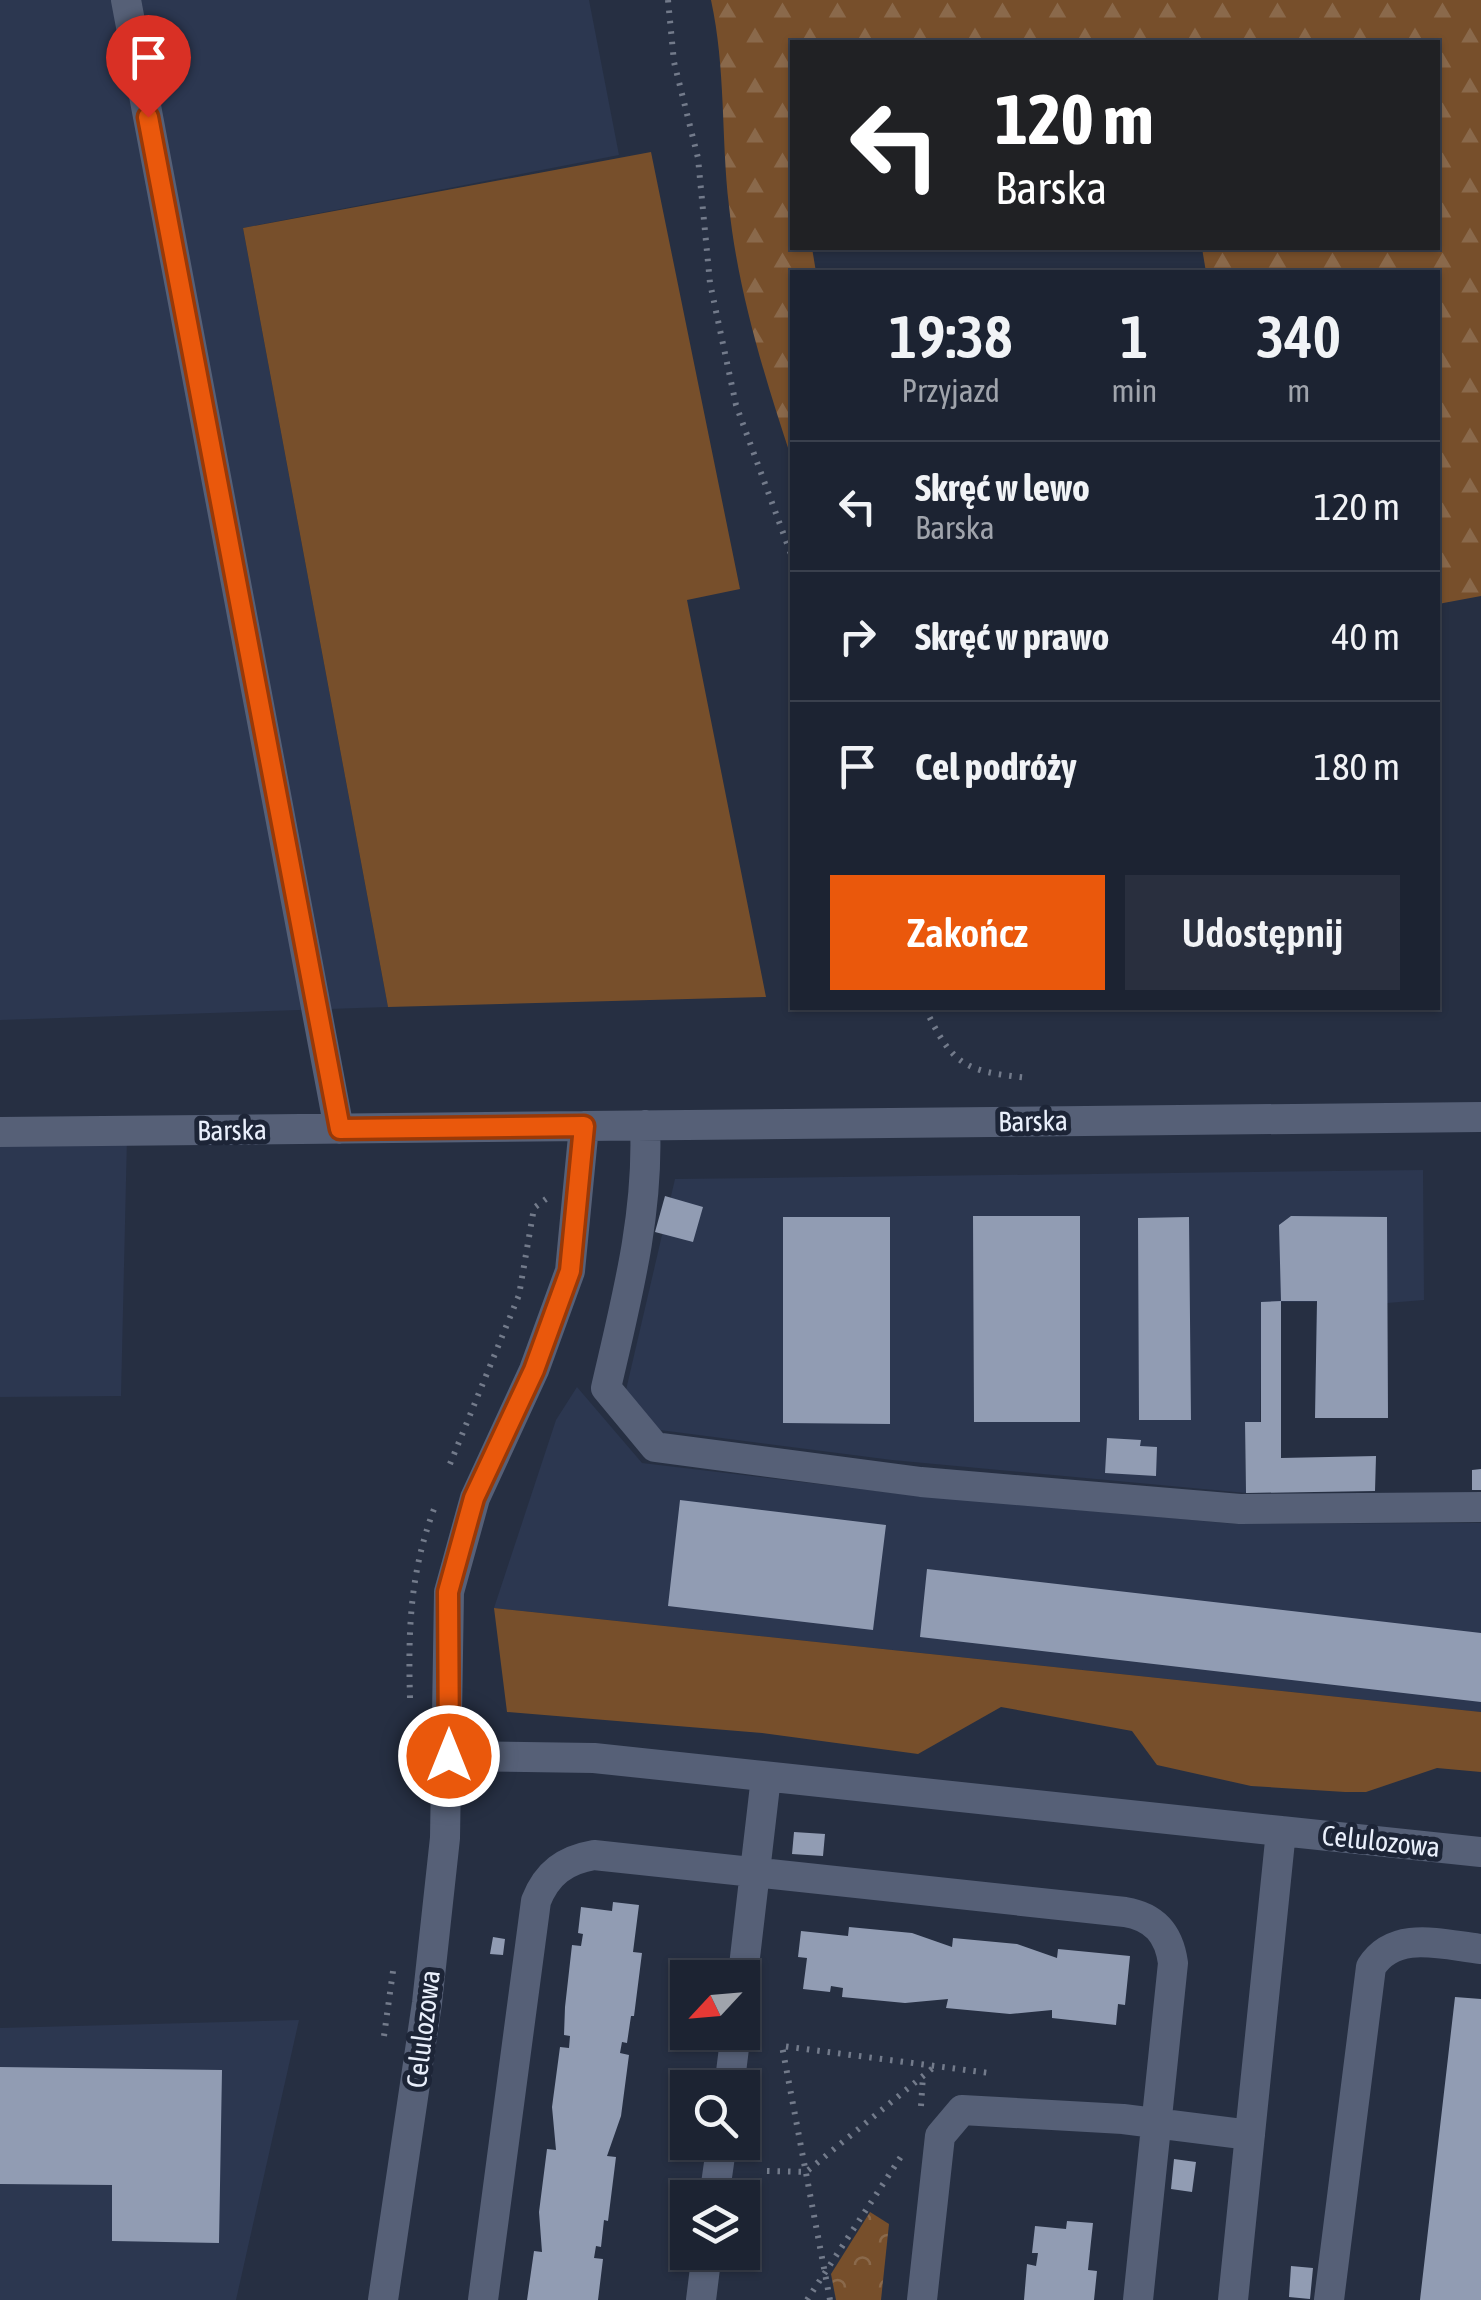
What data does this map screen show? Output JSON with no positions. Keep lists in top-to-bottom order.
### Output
{
  "streets": {
    "street": ["Barska", "Celulozowa"]
  },
  "north": "bottom left",
  "page": {
    "turn": ["120 m", "Barska"],
    "eta": [
      "19:38",
      "Przyjazd",
      "1",
      "min",
      "340",
      "m"
    ],
    "list": [
      {
        "name": "Skręć w lewo",
        "note": "Barska",
        "value": "120 m"
      },
      {
        "name": "Skręć w prawo",
        "value": "40 m"
      },
      {
        "name": "Cel podróży",
        "value": "180 m"
      }
    ],
    "buttons": ["Zakończ", "Udostępnij"]
  }
}
